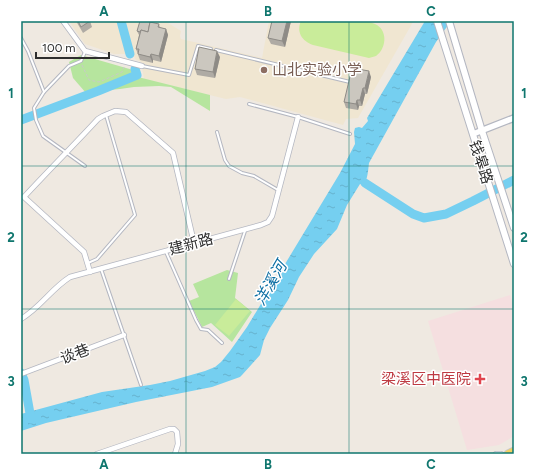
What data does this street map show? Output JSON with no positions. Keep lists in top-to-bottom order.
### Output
{
  "streets": {
    "main road": ["钱皋路"],
    "street": ["建新路", "谈巷"]
  },
  "water": ["洋溪河"],
  "places": {
    "other": ["山北实验小学"],
    "health": ["梁溪区中医院"]
  },
  "scale_bar": "100 m",
  "grid": {
    "columns": ["A", "B", "C"],
    "rows": ["1", "2", "3"]
  }
}
